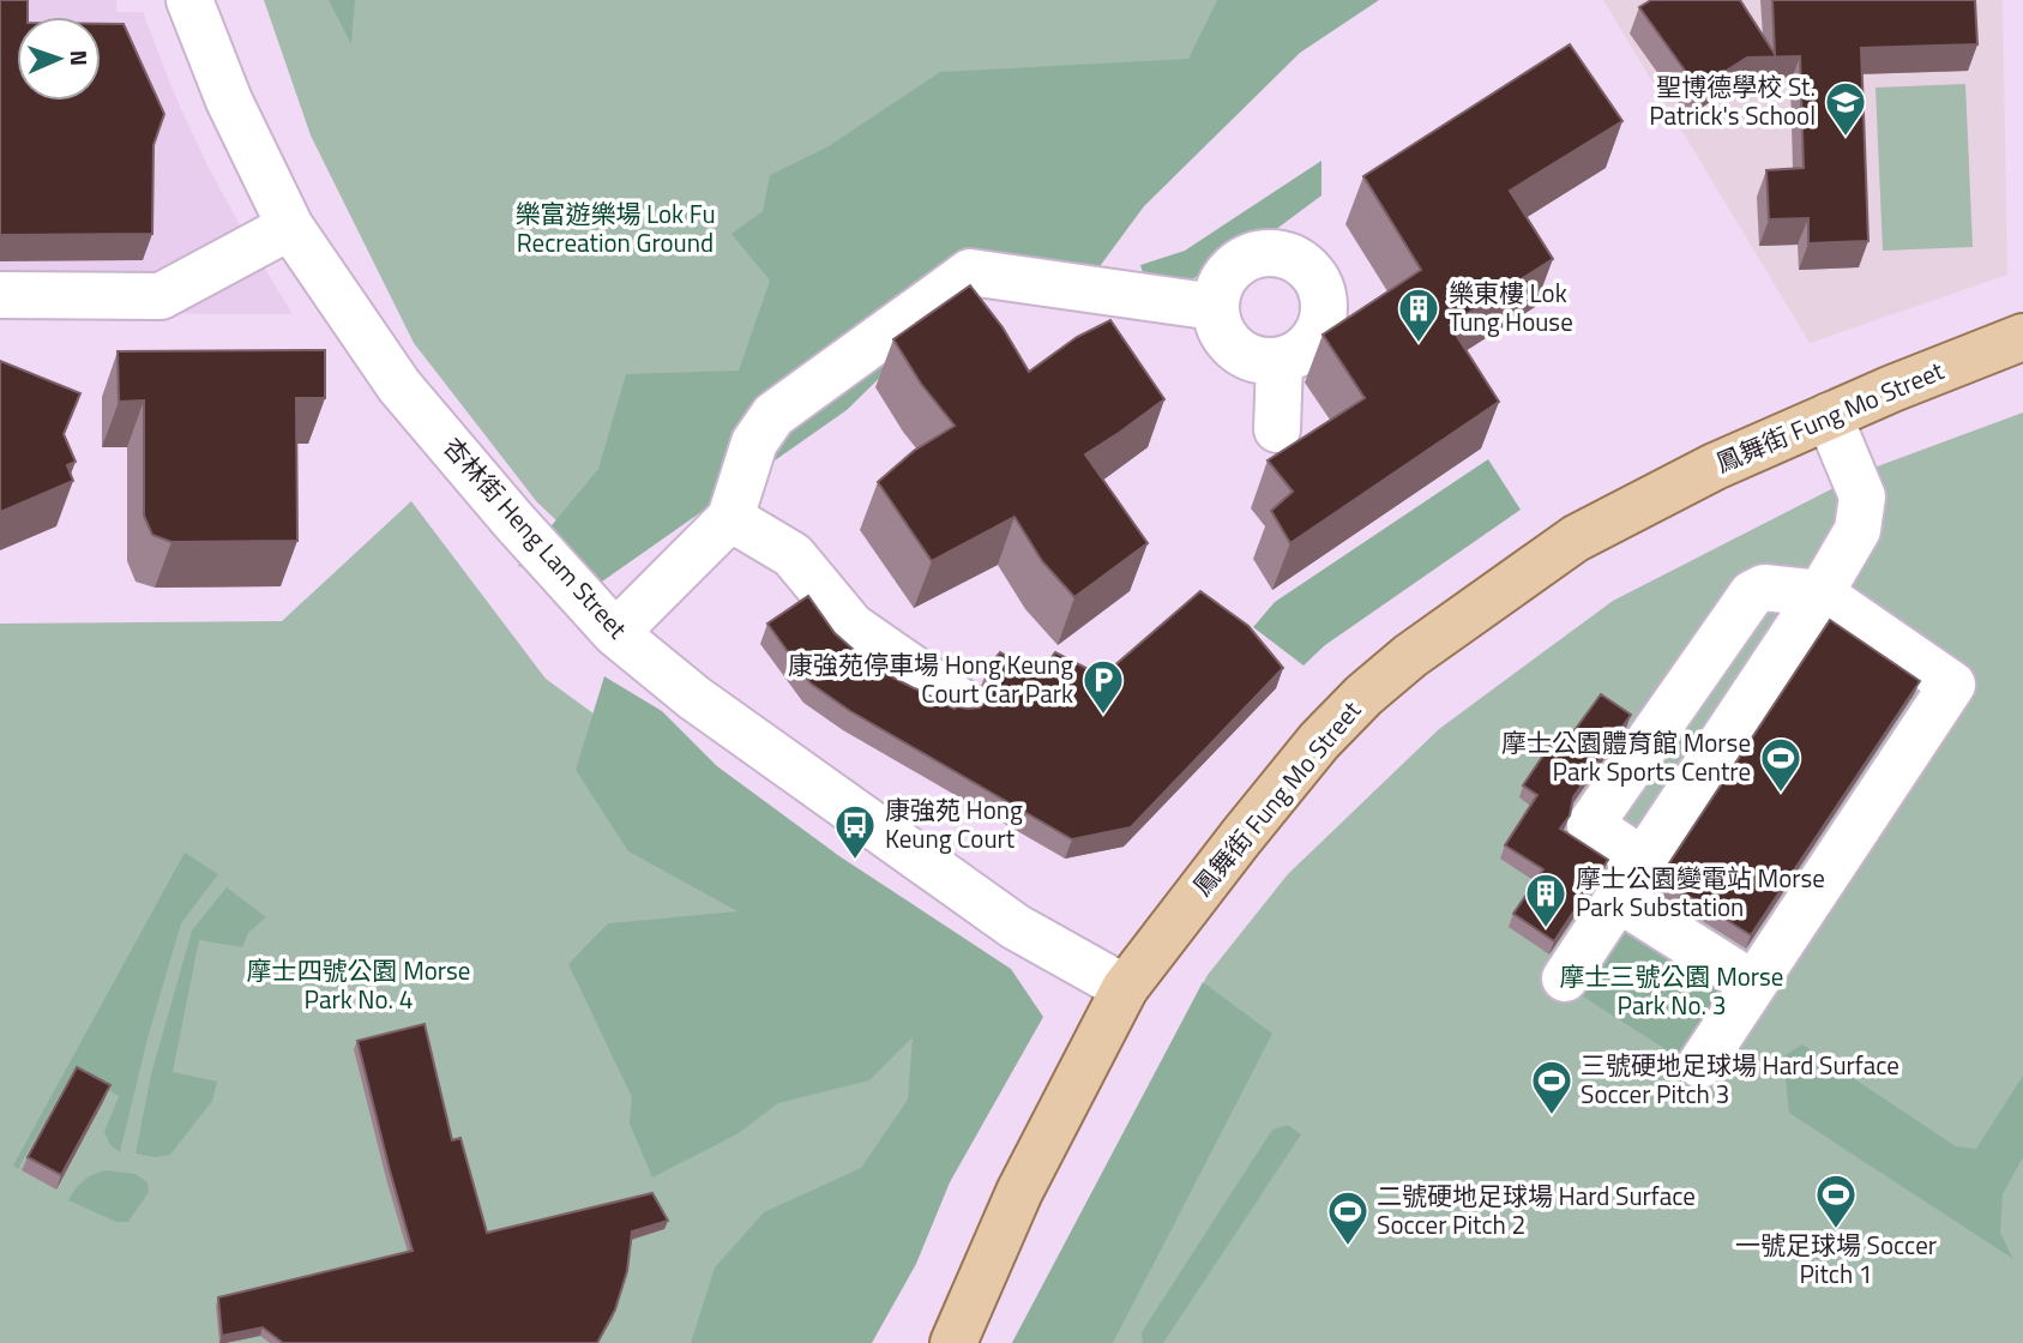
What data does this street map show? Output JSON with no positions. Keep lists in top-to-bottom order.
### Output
{
  "streets": {
    "main road": ["鳳舞街 Fung Mo Street"],
    "street": ["杏林街 Heng Lam Street"]
  },
  "crossings": [
    ["鳳舞街 Fung Mo Street", "杏林街 Heng Lam Street"]
  ],
  "parks": ["樂富遊樂場 Lok Fu Recreation Ground", "摩士四號公園 Morse Park No. 4", "摩士三號公園 Morse Park No. 3"],
  "places": {
    "school or university": ["聖博德學校 St. Patrick's School"],
    "building": ["樂東樓 Lok Tung House", "摩士公園變電站 Morse Park Substation"],
    "parking": ["康強苑停車場 Hong Keung Court Car Park"],
    "sports": [
      "摩士公園體育館 Morse Park Sports Centre",
      "三號硬地足球場 Hard Surface Soccer Pitch 3",
      "一號足球場 Soccer Pitch 1",
      "二號硬地足球場 Hard Surface Soccer Pitch 2"
    ],
    "bus stop": ["康強苑 Hong Keung Court"]
  },
  "north": "right"
}
